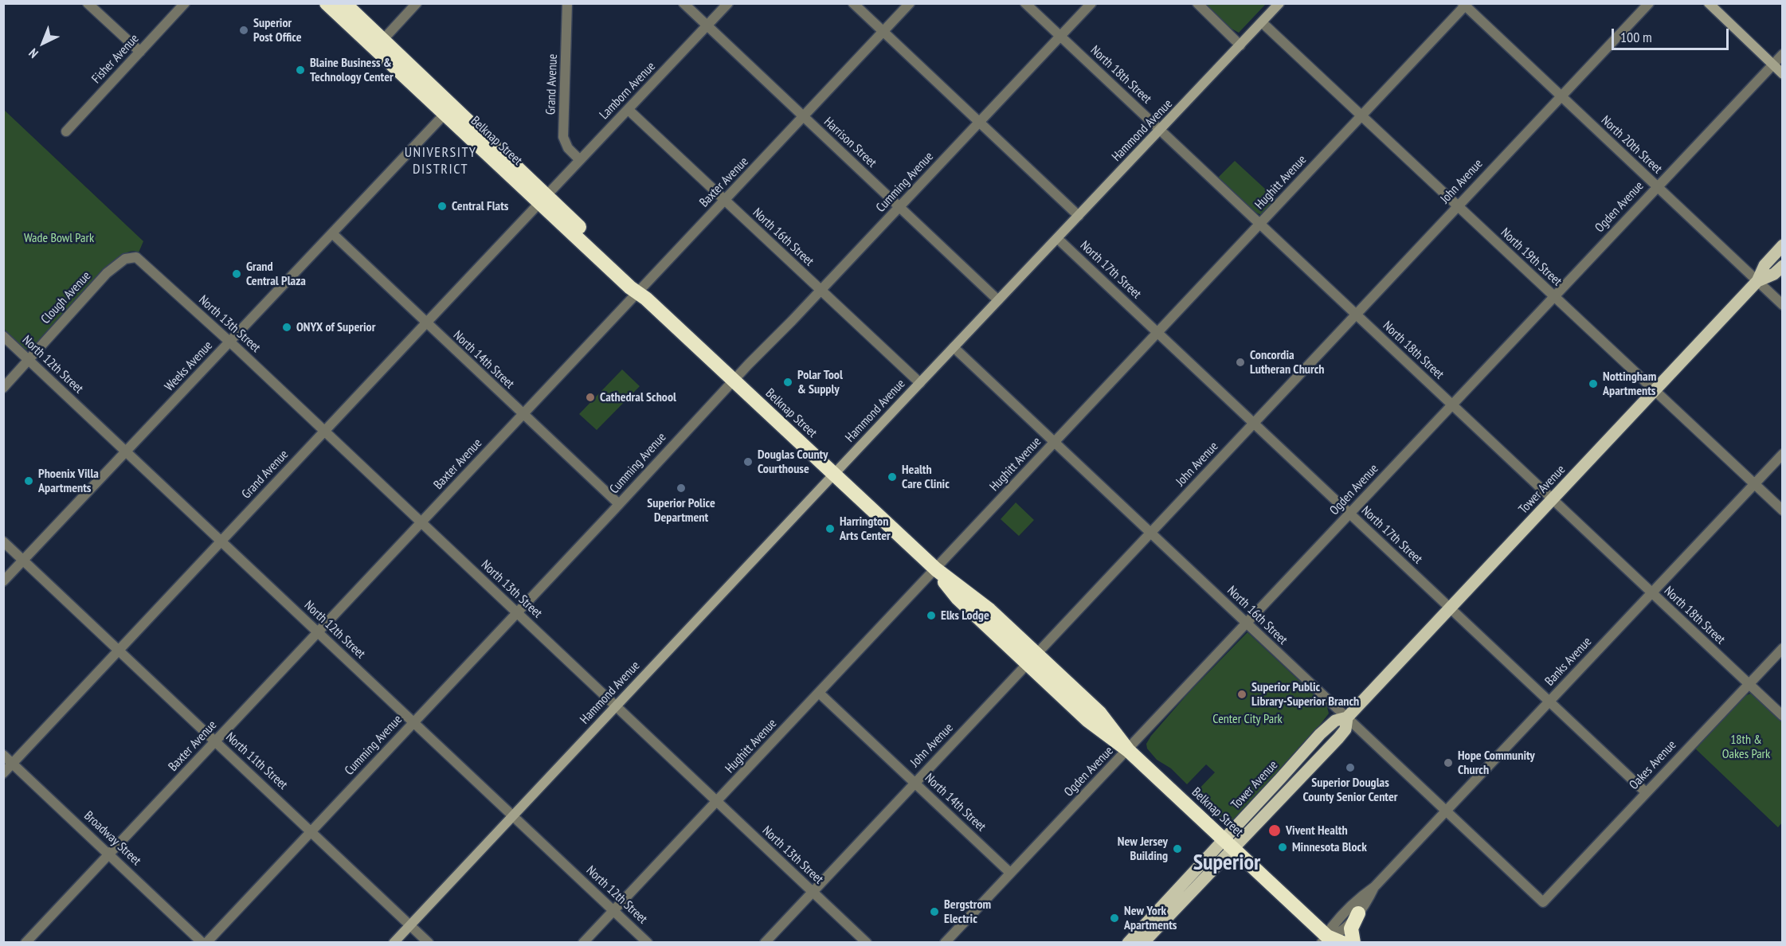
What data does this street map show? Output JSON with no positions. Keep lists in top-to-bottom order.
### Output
{
  "streets": {
    "highway": ["Belknap Street"],
    "main road": ["Tower Avenue"],
    "street": [
      "Fisher Avenue",
      "North 18th Street",
      "Grand Avenue",
      "Lamborn Avenue",
      "Hammond Avenue",
      "Harrison Street",
      "North 20th Street",
      "John Avenue",
      "Baxter Avenue",
      "Cumming Avenue",
      "Hughitt Avenue",
      "Ogden Avenue",
      "North 16th Street",
      "North 19th Street",
      "North 17th Street",
      "Clough Avenue",
      "North 13th Street",
      "North 14th Street",
      "North 12th Street",
      "Weeks Avenue",
      "Banks Avenue",
      "North 11th Street",
      "Oakes Avenue",
      "Broadway Street"
    ]
  },
  "crossings": [
    ["North 18th Street", "Hammond Avenue"],
    ["North 18th Street", "John Avenue"],
    ["North 18th Street", "Cumming Avenue"],
    ["North 18th Street", "Hughitt Avenue"],
    ["North 18th Street", "Ogden Avenue"],
    ["North 18th Street", "Tower Avenue"],
    ["North 18th Street", "Banks Avenue"],
    ["North 18th Street", "Oakes Avenue"],
    ["Grand Avenue", "Lamborn Avenue"],
    ["Grand Avenue", "Belknap Street"],
    ["Grand Avenue", "North 13th Street"],
    ["Grand Avenue", "North 14th Street"],
    ["Grand Avenue", "North 12th Street"],
    ["Grand Avenue", "North 11th Street"],
    ["Grand Avenue", "Broadway Street"],
    ["Lamborn Avenue", "Belknap Street"],
    ["Lamborn Avenue", "Harrison Street"],
    ["Lamborn Avenue", "North 16th Street"],
    ["Hammond Avenue", "Belknap Street"],
    ["Hammond Avenue", "Harrison Street"],
    ["Hammond Avenue", "North 16th Street"],
    ["Hammond Avenue", "North 19th Street"],
    ["Hammond Avenue", "North 17th Street"],
    ["Hammond Avenue", "North 13th Street"],
    ["Hammond Avenue", "North 12th Street"],
    ["Hammond Avenue", "North 11th Street"],
    ["Belknap Street", "John Avenue"],
    ["Belknap Street", "Baxter Avenue"],
    ["Belknap Street", "Cumming Avenue"],
    ["Belknap Street", "Hughitt Avenue"],
    ["Belknap Street", "Ogden Avenue"],
    ["Belknap Street", "Weeks Avenue"],
    ["Belknap Street", "Tower Avenue"],
    ["Belknap Street", "Banks Avenue"],
    ["Harrison Street", "Baxter Avenue"],
    ["Harrison Street", "Cumming Avenue"],
    ["North 20th Street", "John Avenue"],
    ["North 20th Street", "Hughitt Avenue"],
    ["North 20th Street", "Ogden Avenue"],
    ["North 20th Street", "Tower Avenue"],
    ["John Avenue", "North 16th Street"],
    ["John Avenue", "North 19th Street"],
    ["John Avenue", "North 17th Street"],
    ["John Avenue", "North 13th Street"],
    ["John Avenue", "North 14th Street"],
    ["Baxter Avenue", "North 16th Street"],
    ["Baxter Avenue", "North 13th Street"],
    ["Baxter Avenue", "North 14th Street"],
    ["Baxter Avenue", "North 12th Street"],
    ["Baxter Avenue", "North 11th Street"],
    ["Baxter Avenue", "Broadway Street"],
    ["Cumming Avenue", "North 16th Street"],
    ["Cumming Avenue", "North 13th Street"],
    ["Cumming Avenue", "North 14th Street"],
    ["Cumming Avenue", "North 12th Street"],
    ["Cumming Avenue", "North 11th Street"],
    ["Cumming Avenue", "Broadway Street"],
    ["Hughitt Avenue", "North 16th Street"],
    ["Hughitt Avenue", "North 19th Street"],
    ["Hughitt Avenue", "North 17th Street"],
    ["Hughitt Avenue", "North 13th Street"],
    ["Hughitt Avenue", "North 14th Street"],
    ["Hughitt Avenue", "North 12th Street"],
    ["Ogden Avenue", "North 16th Street"],
    ["Ogden Avenue", "North 19th Street"],
    ["Ogden Avenue", "North 17th Street"],
    ["Ogden Avenue", "North 14th Street"],
    ["North 16th Street", "Tower Avenue"],
    ["North 16th Street", "Banks Avenue"],
    ["North 16th Street", "Oakes Avenue"],
    ["North 19th Street", "Tower Avenue"],
    ["North 19th Street", "Banks Avenue"],
    ["North 17th Street", "Tower Avenue"],
    ["North 17th Street", "Banks Avenue"],
    ["North 17th Street", "Oakes Avenue"],
    ["Clough Avenue", "North 13th Street"],
    ["Clough Avenue", "North 12th Street"],
    ["North 13th Street", "Weeks Avenue"],
    ["North 14th Street", "Weeks Avenue"],
    ["North 12th Street", "Weeks Avenue"],
    ["Weeks Avenue", "North 11th Street"]
  ],
  "districts": ["UNIVERSITY DISTRICT", "Superior"],
  "parks": ["Wade Bowl Park", "Center City Park", "18th & Oakes Park"],
  "places": [
    "Superior Post Office",
    "Blaine Business & Technology Center",
    "Central Flats",
    "Grand Central Plaza",
    "ONYX of Superior",
    "Concordia Lutheran Church",
    "Polar Tool & Supply",
    "Nottingham Apartments",
    "Cathedral School",
    "Douglas County Courthouse",
    "Health Care Clinic",
    "Phoenix Villa Apartments",
    "Superior Police Department",
    "Harrington Arts Center",
    "Elks Lodge",
    "Superior Public Library-Superior Branch",
    "Hope Community Church",
    "Superior Douglas County Senior Center",
    "Vivent Health",
    "Minnesota Block",
    "New Jersey Building",
    "Bergstrom Electric",
    "New York Apartments"
  ],
  "scale_bar": "100 m",
  "north": "bottom left"
}
